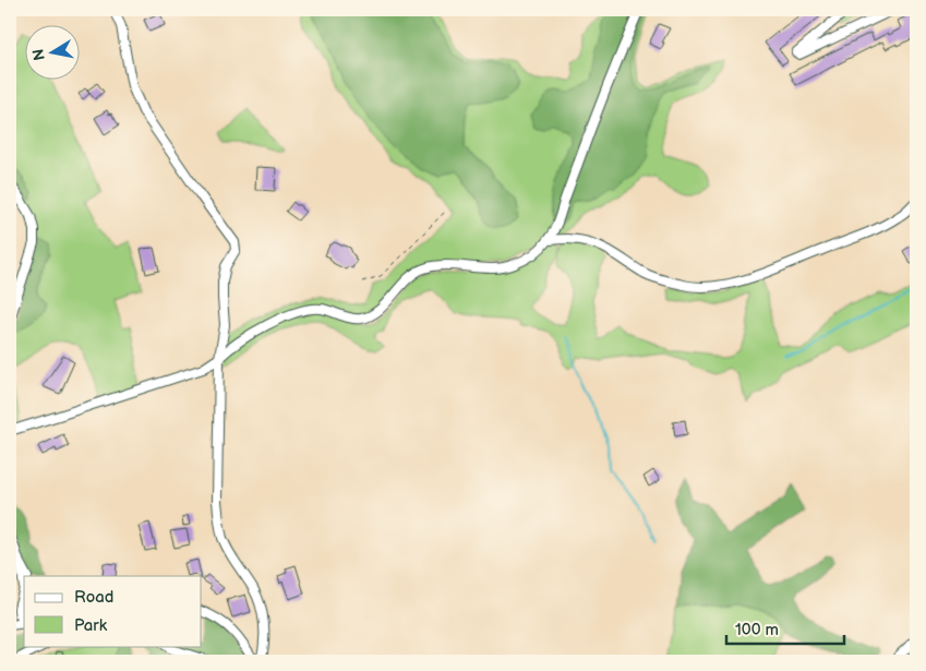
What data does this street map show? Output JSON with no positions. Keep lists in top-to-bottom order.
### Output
{
  "legend": ["Road", "Park"],
  "scale_bar": "100 m",
  "north": "left"
}
